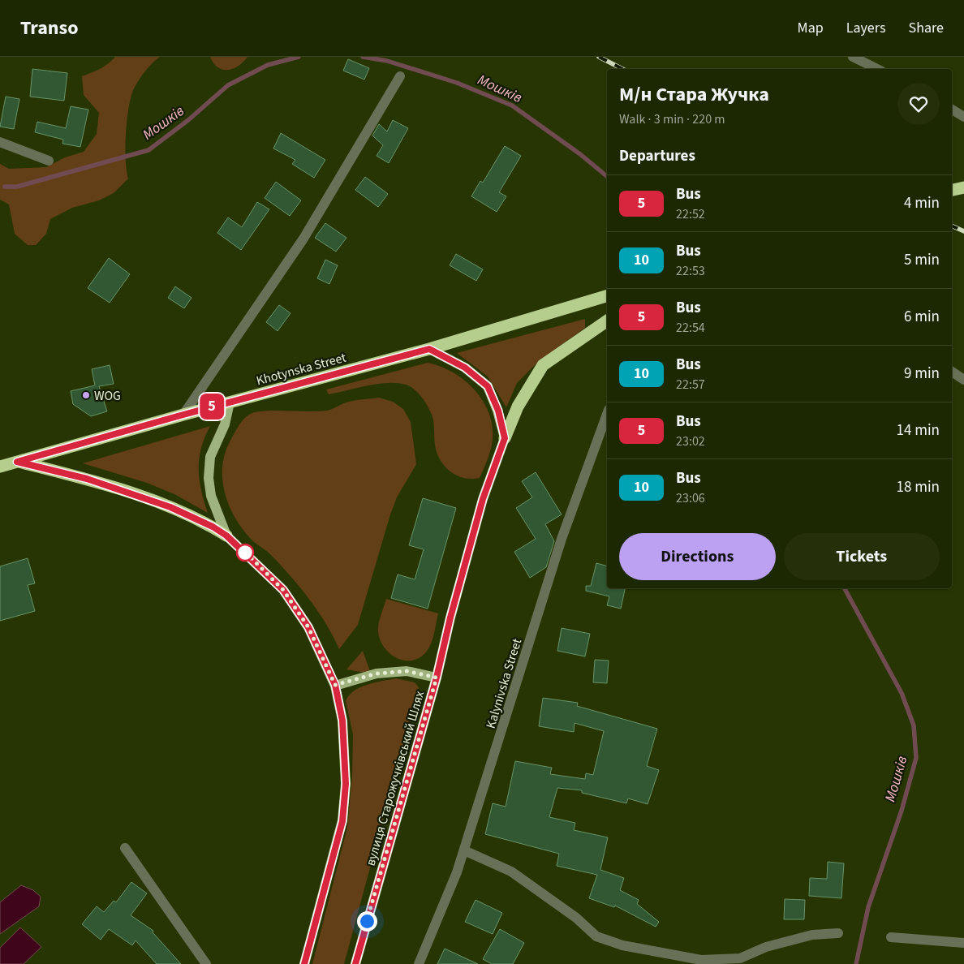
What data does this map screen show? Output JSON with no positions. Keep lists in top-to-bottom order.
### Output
{
  "streets": {
    "highway": ["Khotynska Street"],
    "main road": ["вулиця Старожучківський Шлях"],
    "street": ["Kalynivska Street"]
  },
  "water": ["Мошків"],
  "places": ["WOG"],
  "lines": ["bus line 5"],
  "page": {
    "header": "Transo",
    "nav": ["Map", "Layers", "Share"],
    "on_map": "5",
    "heading": [
      ["М/н Стара Жучка", "Walk · 3 min · 220 m"],
      "Departures"
    ],
    "list": [
      {
        "mark": "5",
        "name": "Bus",
        "note": "22:52",
        "value": "4 min"
      },
      {
        "mark": "10",
        "name": "Bus",
        "note": "22:53",
        "value": "5 min"
      },
      {
        "mark": "5",
        "name": "Bus",
        "note": "22:54",
        "value": "6 min"
      },
      {
        "mark": "10",
        "name": "Bus",
        "note": "22:57",
        "value": "9 min"
      },
      {
        "mark": "5",
        "name": "Bus",
        "note": "23:02",
        "value": "14 min"
      },
      {
        "mark": "10",
        "name": "Bus",
        "note": "23:06",
        "value": "18 min"
      }
    ],
    "buttons": ["Directions", "Tickets"]
  }
}
